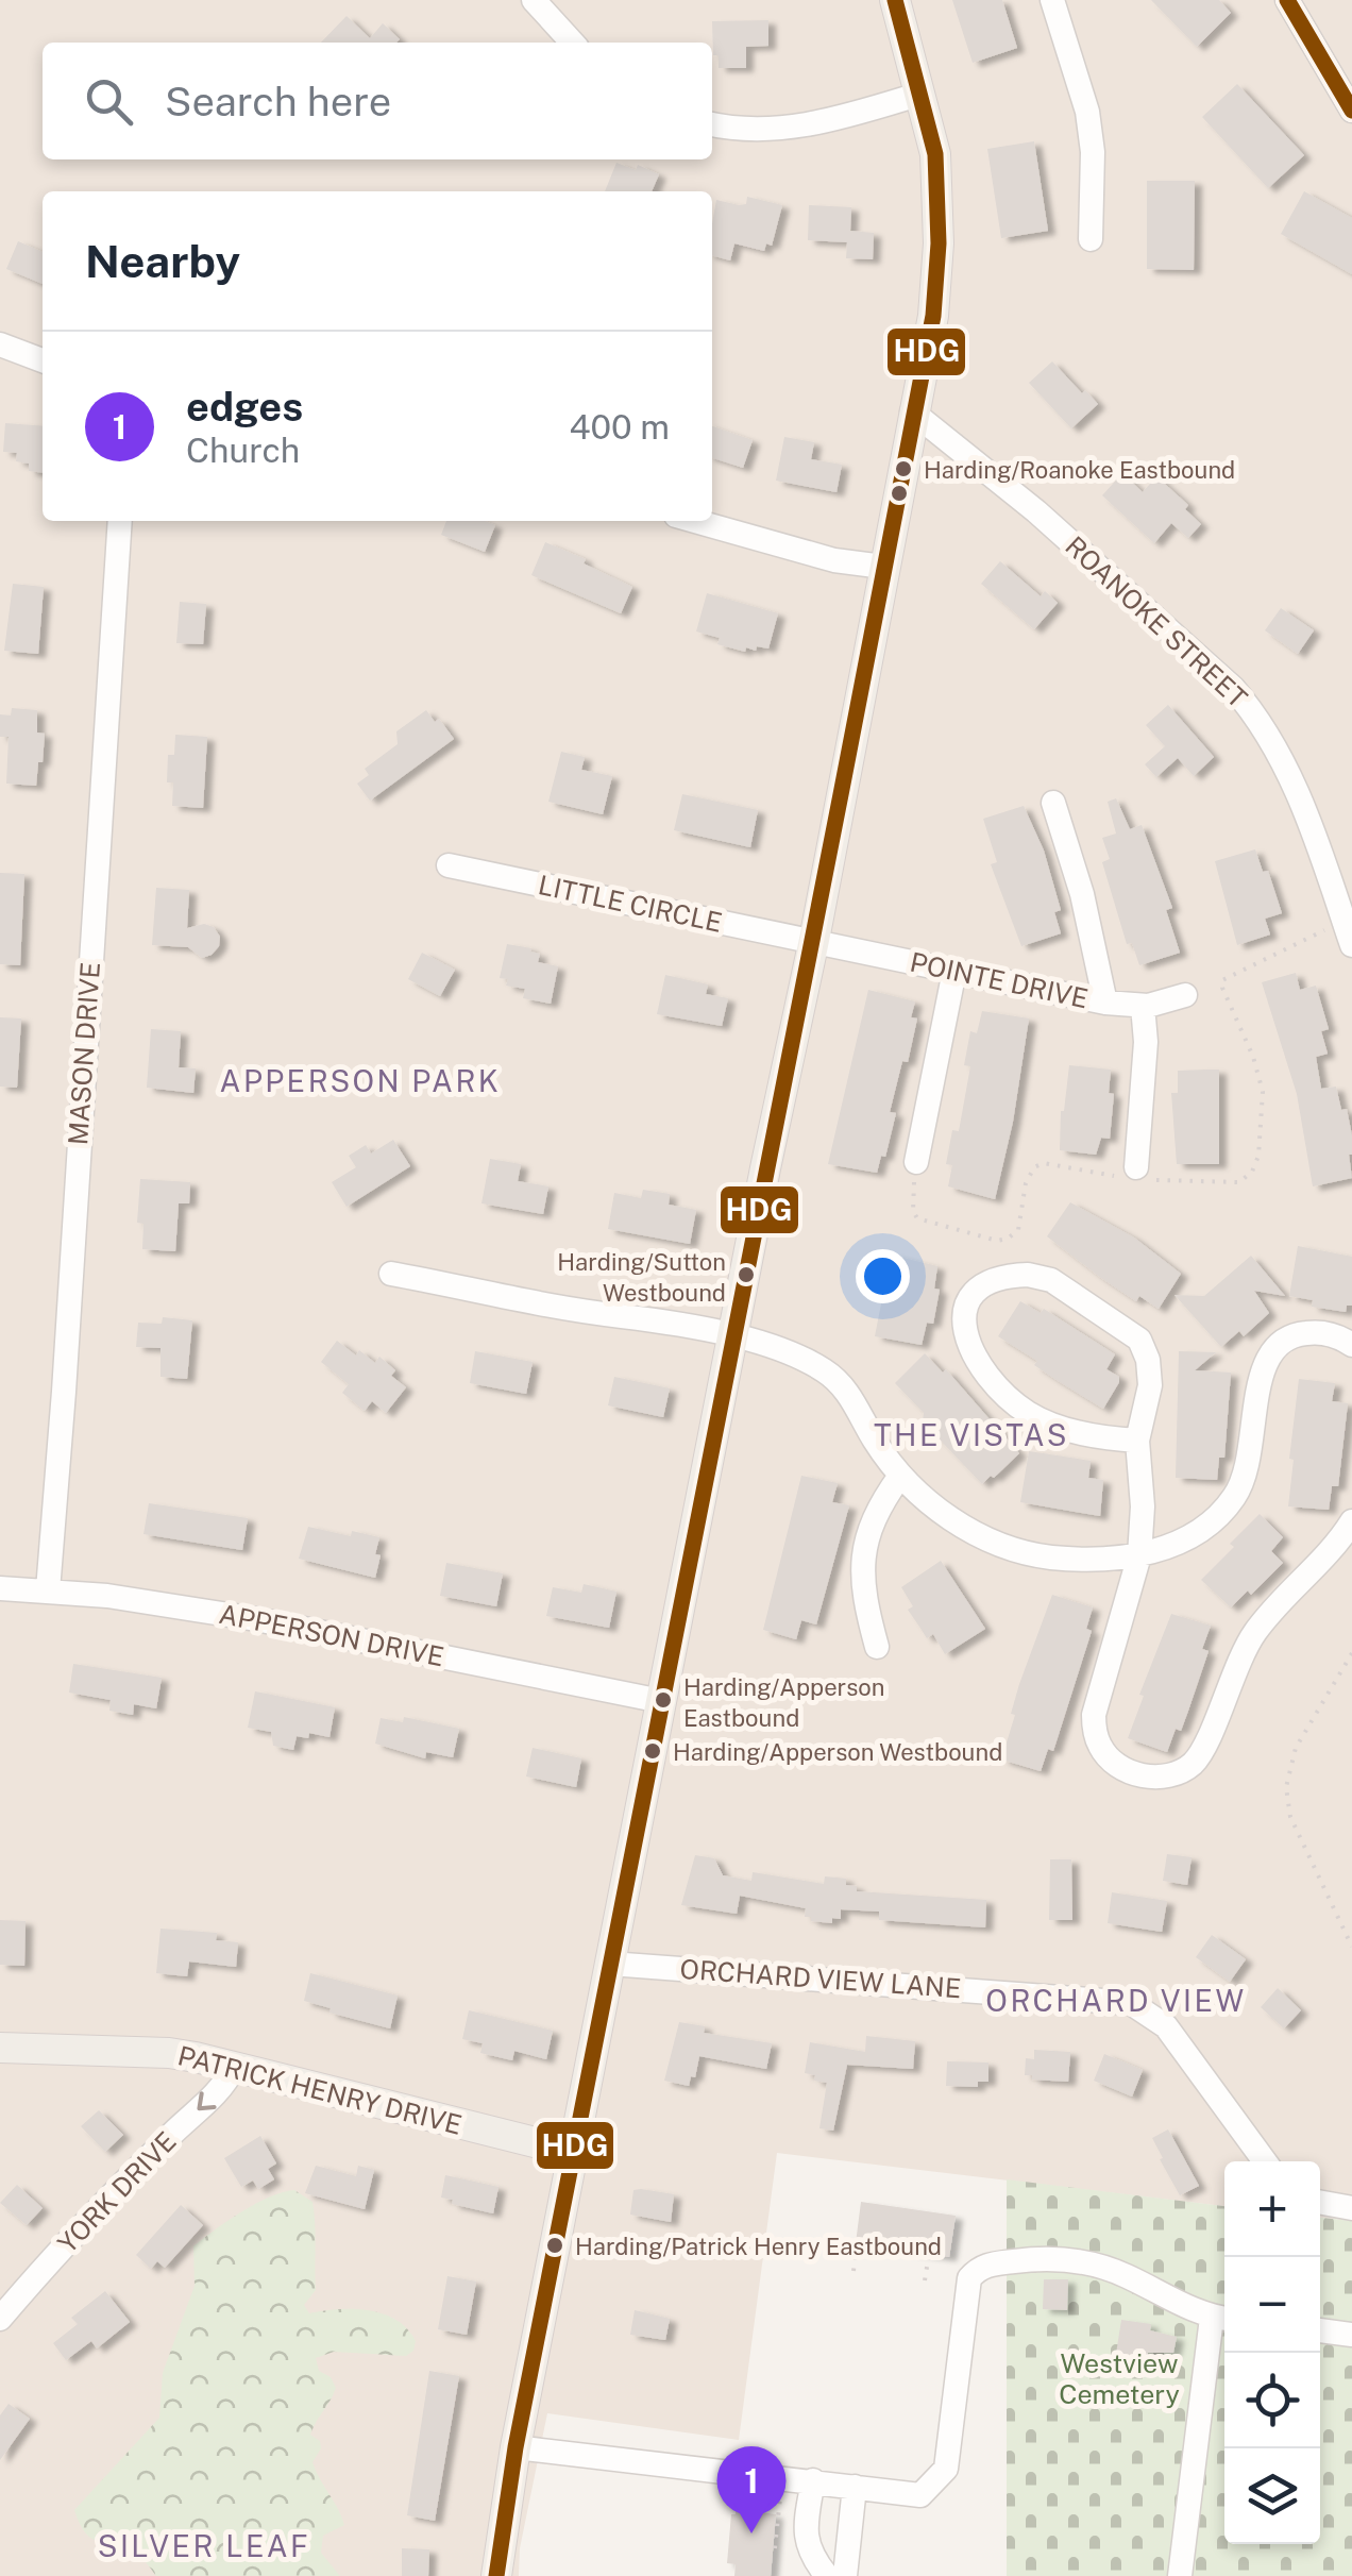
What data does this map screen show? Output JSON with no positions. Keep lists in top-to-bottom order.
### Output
{
  "streets": {
    "main road": ["PATRICK HENRY DRIVE"],
    "street": [
      "ROANOKE STREET",
      "LITTLE CIRCLE",
      "POINTE DRIVE",
      "MASON DRIVE",
      "APPERSON DRIVE",
      "ORCHARD VIEW LANE",
      "YORK DRIVE"
    ]
  },
  "crossings": [
    ["LITTLE CIRCLE", "POINTE DRIVE"],
    ["MASON DRIVE", "APPERSON DRIVE"],
    ["PATRICK HENRY DRIVE", "YORK DRIVE"]
  ],
  "one_way": ["YORK DRIVE"],
  "districts": [
    "APPERSON PARK",
    "THE VISTAS",
    "ORCHARD VIEW",
    "SILVER LEAF"
  ],
  "parks": ["Westview Cemetery"],
  "places": [
    "Harding/Roanoke Eastbound",
    "Harding/Sutton Westbound",
    "Harding/Apperson Eastbound",
    "Harding/Apperson Westbound",
    "Harding/Patrick Henry Eastbound"
  ],
  "lines": ["transit line HDG"],
  "page": {
    "search": "Search here",
    "heading": "Nearby",
    "list": [
      {
        "mark": "1",
        "name": "edges",
        "note": "Church",
        "value": "400 m"
      }
    ],
    "map_buttons": ["+", "−"],
    "pins": "1"
  }
}
